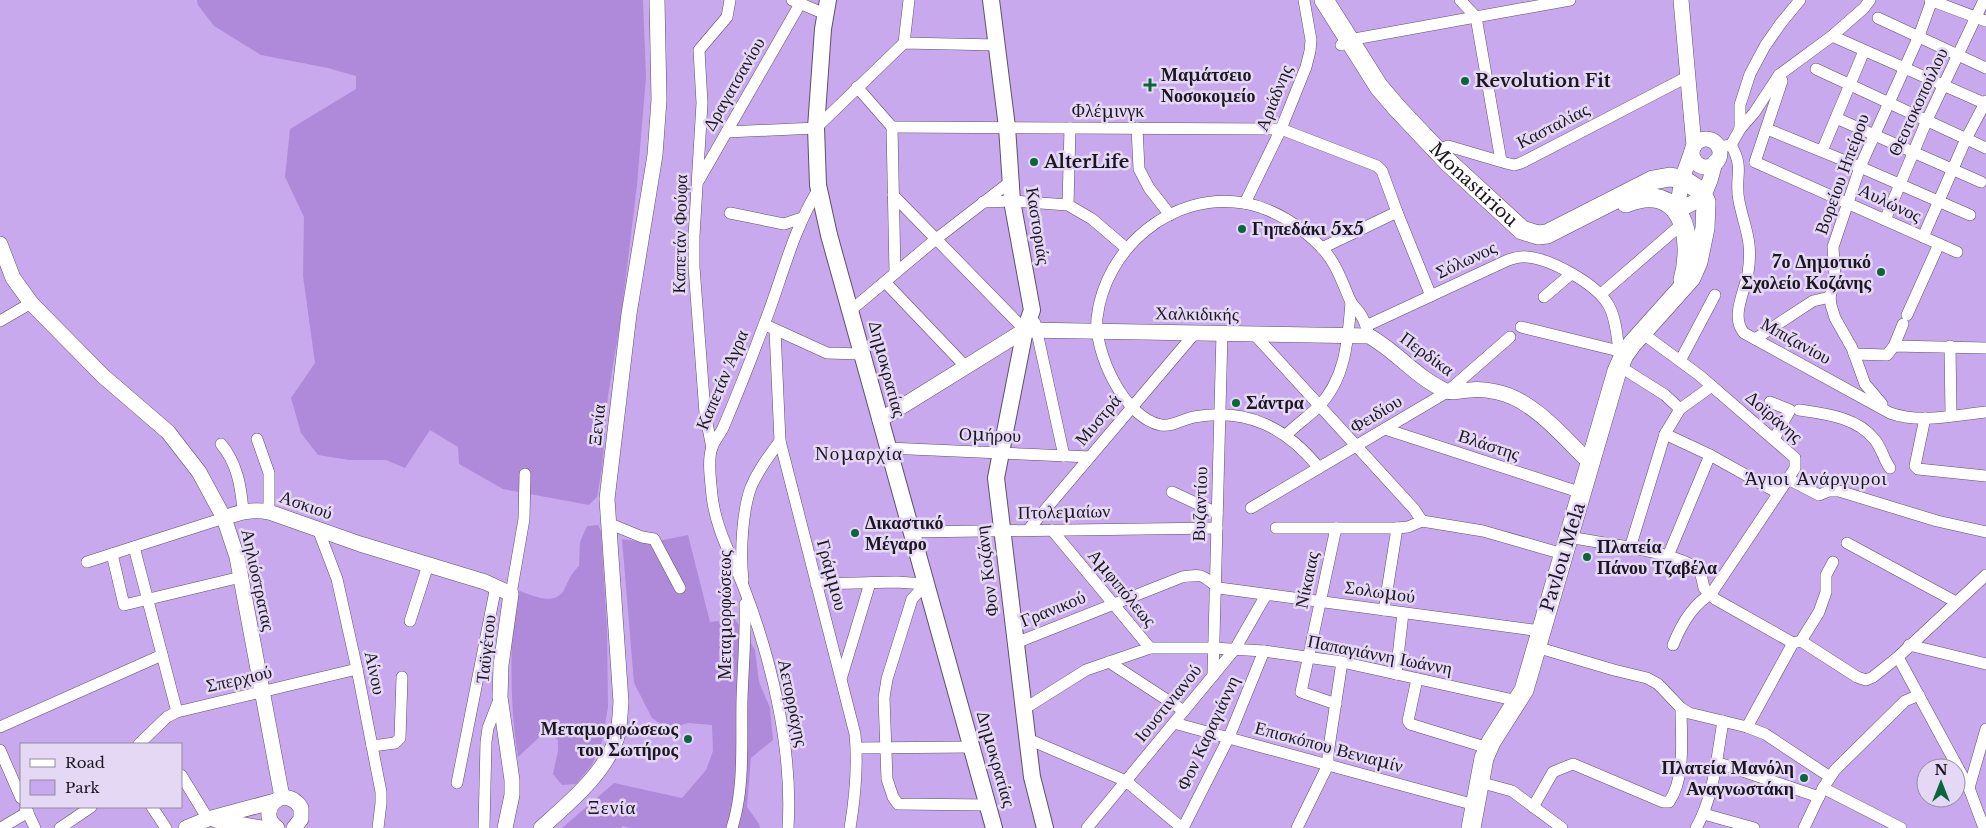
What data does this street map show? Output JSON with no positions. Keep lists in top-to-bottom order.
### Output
{
  "streets": {
    "main road": [
      "Monastiriou",
      "Καστοριάς",
      "Δημοκρατίας",
      "Pavlou Mela",
      "Φον Κοζάνη"
    ],
    "street": [
      "Δραγατσανίου",
      "Αριάδνης",
      "Θεοτοκοπούλου",
      "Φλέμινγκ",
      "Κασταλίας",
      "Βορείου Ηπείρου",
      "Αυλώνος",
      "Καπετάν Φούφα",
      "Σόλωνος",
      "Χαλκιδικής",
      "Μπιζανίου",
      "Περδίκα",
      "Καπετάν Άγρα",
      "Φειδίου",
      "Δοϊράνης",
      "Μυστρά",
      "Ξενία",
      "Ομήρου",
      "Βλάστης",
      "Βυζαντίου",
      "Ασκιού",
      "Πτολεμαίων",
      "Γράμμου",
      "Αηλιόστρατας",
      "Νίκαιας",
      "Αμφιπόλεως",
      "Σολωμού",
      "Γρανικού",
      "Μεταμορφώσεως",
      "Ταϋγέτου",
      "Παπαγιάννη Ιωάννη",
      "Αίνου",
      "Σπερχιού",
      "Αετορράχης",
      "Ιουστινιανού",
      "Φον Καραγιάννη",
      "Επισκόπου Βενιαμίν"
    ]
  },
  "crossings": [
    ["Δραγατσανίου", "Καπετάν Φούφα"],
    ["Αριάδνης", "Φλέμινγκ"],
    ["Θεοτοκοπούλου", "Αυλώνος"],
    ["Φλέμινγκ", "Καστοριάς"],
    ["Κασταλίας", "Monastiriou"],
    ["Βορείου Ηπείρου", "Αυλώνος"],
    ["Βορείου Ηπείρου", "Μπιζανίου"],
    ["Monastiriou", "Pavlou Mela"],
    ["Καστοριάς", "Φον Κοζάνη"],
    ["Καπετάν Φούφα", "Καπετάν Άγρα"],
    ["Σόλωνος", "Χαλκιδικής"],
    ["Σόλωνος", "Περδίκα"],
    ["Σόλωνος", "Pavlou Mela"],
    ["Χαλκιδικής", "Περδίκα"],
    ["Χαλκιδικής", "Μυστρά"],
    ["Χαλκιδικής", "Βυζαντίου"],
    ["Χαλκιδικής", "Φον Κοζάνη"],
    ["Περδίκα", "Φειδίου"],
    ["Περδίκα", "Pavlou Mela"],
    ["Δημοκρατίας", "Καπετάν Άγρα"],
    ["Δημοκρατίας", "Ομήρου"],
    ["Δημοκρατίας", "Πτολεμαίων"],
    ["Καπετάν Άγρα", "Μεταμορφώσεως"],
    ["Καπετάν Άγρα", "Αετορράχης"],
    ["Φειδίου", "Βλάστης"],
    ["Δοϊράνης", "Pavlou Mela"],
    ["Μυστρά", "Ομήρου"],
    ["Μυστρά", "Πτολεμαίων"],
    ["Ομήρου", "Φον Κοζάνη"],
    ["Βλάστης", "Pavlou Mela"],
    ["Βυζαντίου", "Πτολεμαίων"],
    ["Βυζαντίου", "Αμφιπόλεως"],
    ["Βυζαντίου", "Σολωμού"],
    ["Βυζαντίου", "Γρανικού"],
    ["Βυζαντίου", "Ιουστινιανού"],
    ["Ασκιού", "Αηλιόστρατας"],
    ["Ασκιού", "Ταϋγέτου"],
    ["Ασκιού", "Αίνου"],
    ["Πτολεμαίων", "Φον Κοζάνη"],
    ["Πτολεμαίων", "Αμφιπόλεως"],
    ["Pavlou Mela", "Σολωμού"],
    ["Pavlou Mela", "Παπαγιάννη Ιωάννη"],
    ["Pavlou Mela", "Επισκόπου Βενιαμίν"],
    ["Φον Κοζάνη", "Γρανικού"],
    ["Γράμμου", "Μεταμορφώσεως"],
    ["Αηλιόστρατας", "Σπερχιού"],
    ["Νίκαιας", "Σολωμού"],
    ["Νίκαιας", "Παπαγιάννη Ιωάννη"],
    ["Αμφιπόλεως", "Γρανικού"],
    ["Αμφιπόλεως", "Παπαγιάννη Ιωάννη"],
    ["Αμφιπόλεως", "Ιουστινιανού"],
    ["Σολωμού", "Γρανικού"],
    ["Σολωμού", "Ιουστινιανού"],
    ["Μεταμορφώσεως", "Αετορράχης"],
    ["Παπαγιάννη Ιωάννη", "Ιουστινιανού"],
    ["Παπαγιάννη Ιωάννη", "Φον Καραγιάννη"],
    ["Αίνου", "Σπερχιού"],
    ["Ιουστινιανού", "Επισκόπου Βενιαμίν"],
    ["Φον Καραγιάννη", "Επισκόπου Βενιαμίν"]
  ],
  "districts": ["Νομαρχία", "Άγιοι Ανάργυροι", "Ξενία"],
  "places": {
    "other": [
      "Revolution Fit",
      "AlterLife",
      "Γηπεδάκι 5x5",
      "7ο Δημοτικό Σχολείο Κοζάνης",
      "Σάντρα",
      "Δικαστικό Μέγαρο",
      "Πλατεία Πάνου Τζαβέλα",
      "Μεταμορφώσεως του Σωτήρος",
      "Πλατεία Μανόλη Αναγνωστάκη"
    ],
    "health": ["Μαμάτσειο Νοσοκομείο"]
  },
  "legend": ["Road", "Park"],
  "north": "top"
}
